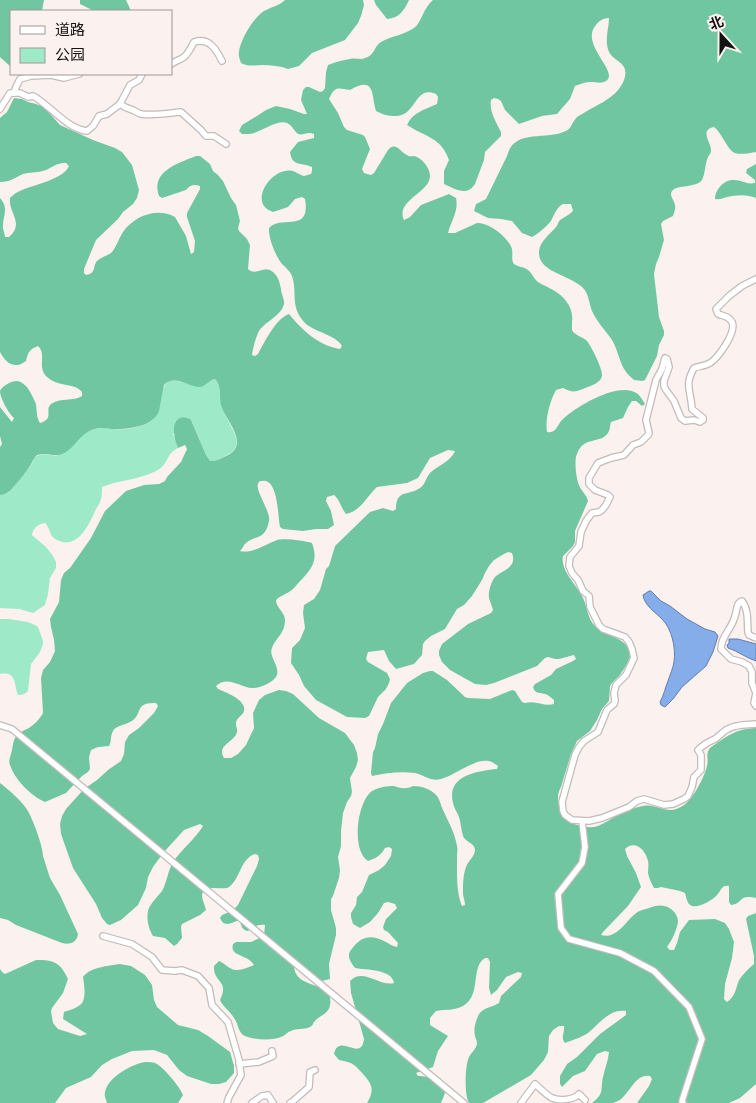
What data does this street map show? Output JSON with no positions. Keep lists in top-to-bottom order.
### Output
{
  "legend": ["道路", "公园"],
  "north": "top"
}
